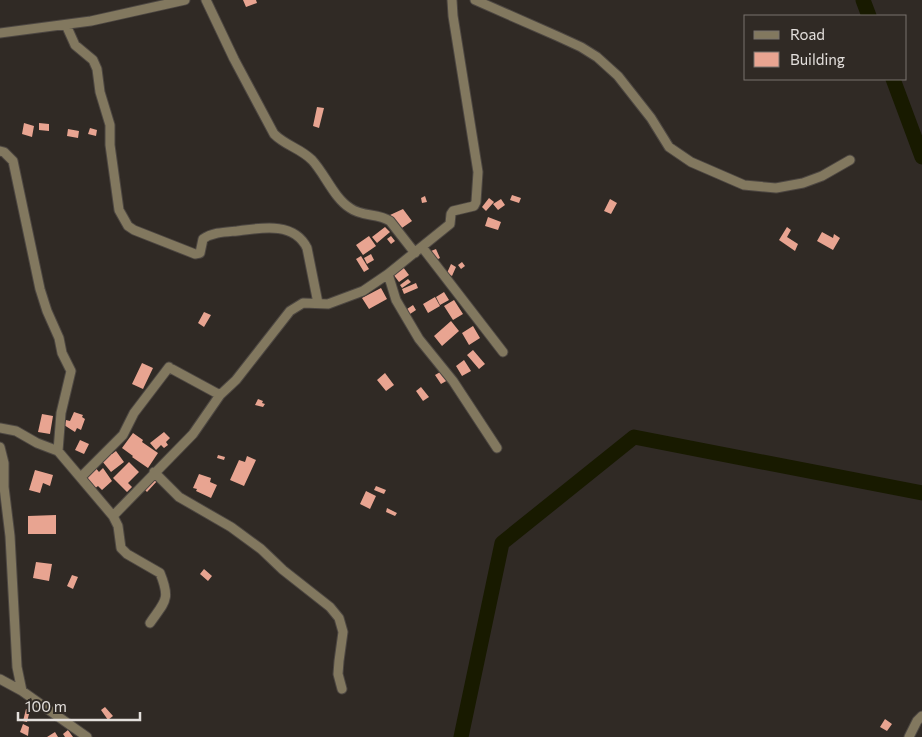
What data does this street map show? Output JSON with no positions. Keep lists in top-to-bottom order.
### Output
{
  "legend": ["Road", "Building"],
  "scale_bar": "100 m"
}
